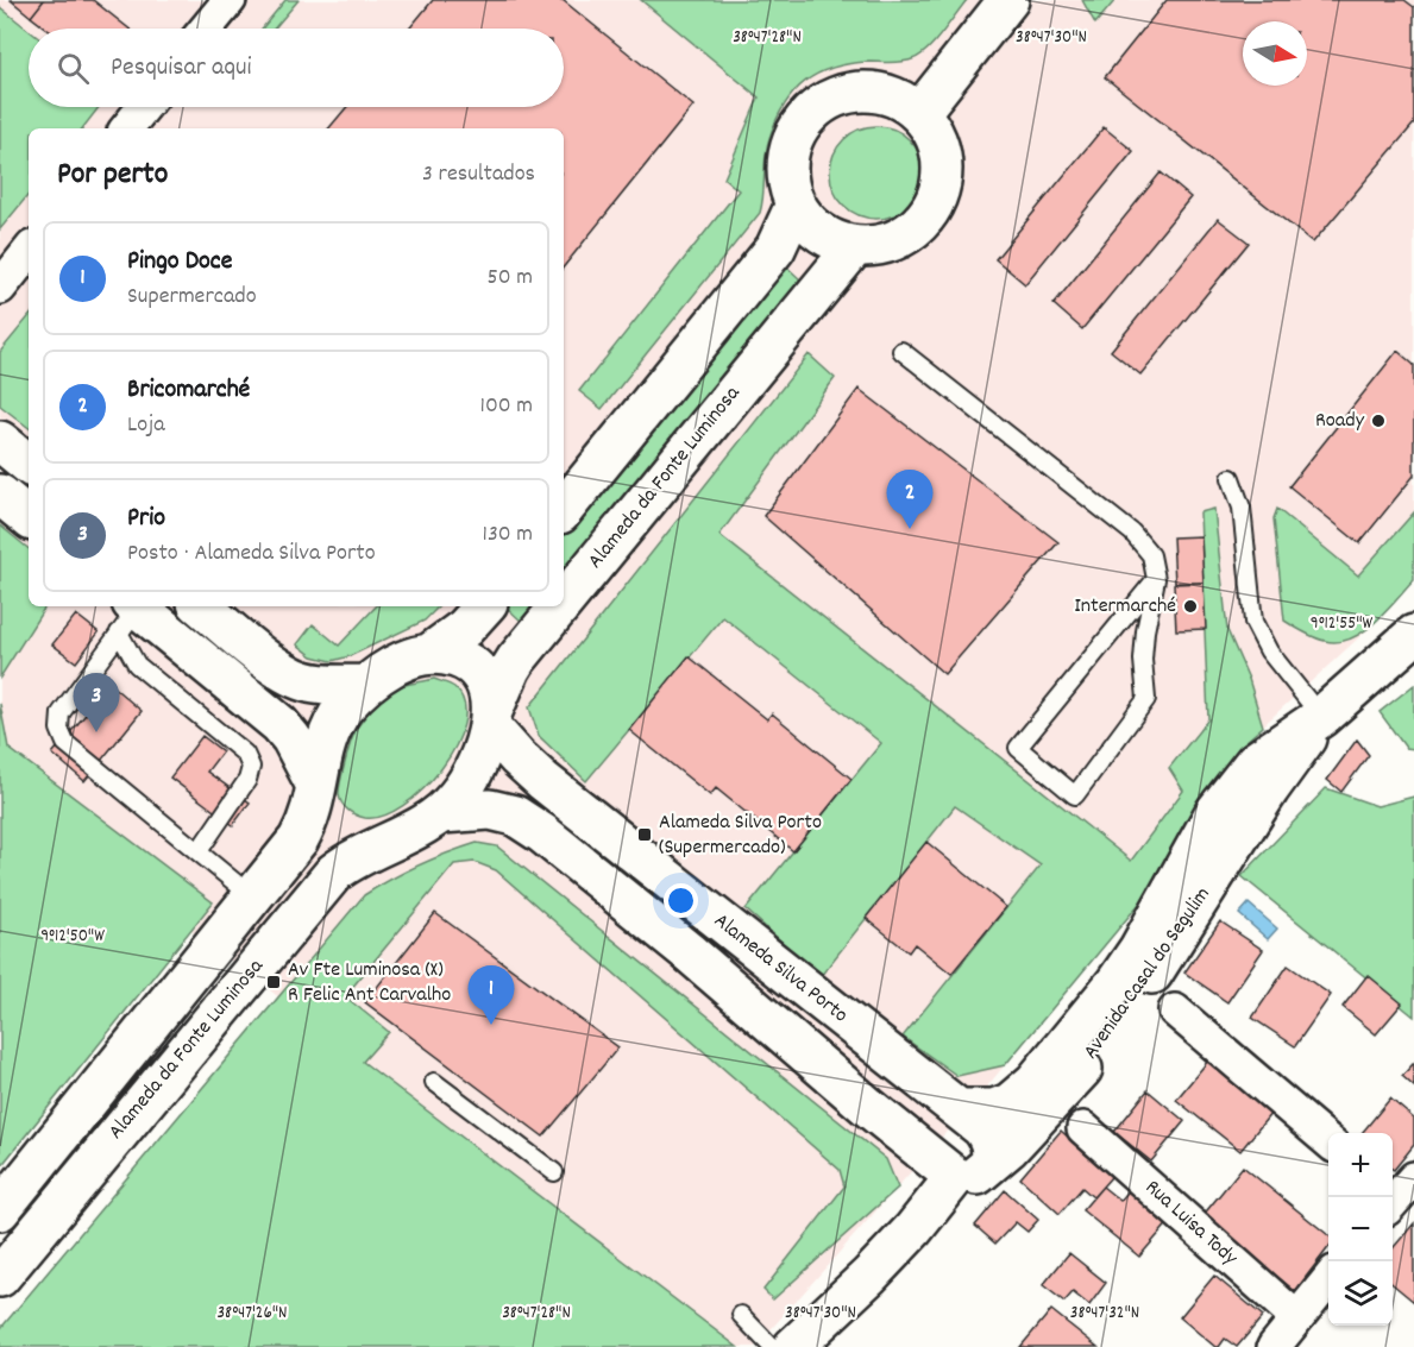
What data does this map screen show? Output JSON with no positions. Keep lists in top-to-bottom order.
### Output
{
  "streets": {
    "main road": ["Alameda da Fonte Luminosa", "Alameda Silva Porto", "Avenida Casal do Segulim"],
    "street": ["Rua Luisa Tody"]
  },
  "crossings": [
    ["Alameda da Fonte Luminosa", "Alameda Silva Porto"],
    ["Alameda Silva Porto", "Avenida Casal do Segulim"]
  ],
  "places": {
    "other": ["Roady", "Intermarché"],
    "transit": ["Alameda Silva Porto (Supermercado)", "Av Fte Luminosa (X) R Felic Ant Carvalho"]
  },
  "north": "right",
  "page": {
    "search": "Pesquisar aqui",
    "heading": ["Por perto", "3 resultados"],
    "list": [
      {
        "mark": "1",
        "name": "Pingo Doce",
        "note": "Supermercado",
        "value": "50 m"
      },
      {
        "mark": "2",
        "name": "Bricomarché",
        "note": "Loja",
        "value": "100 m"
      },
      {
        "mark": "3",
        "name": "Prio",
        "note": "Posto · Alameda Silva Porto",
        "value": "130 m"
      }
    ],
    "pins": ["2", "3", "1"],
    "map_buttons": ["+", "−"]
  },
  "coordinates": [
    "38°47'28\"N",
    "38°47'30\"N",
    "9°12'55\"W",
    "9°12'50\"W",
    "38°47'26\"N",
    "38°47'32\"N"
  ]
}
